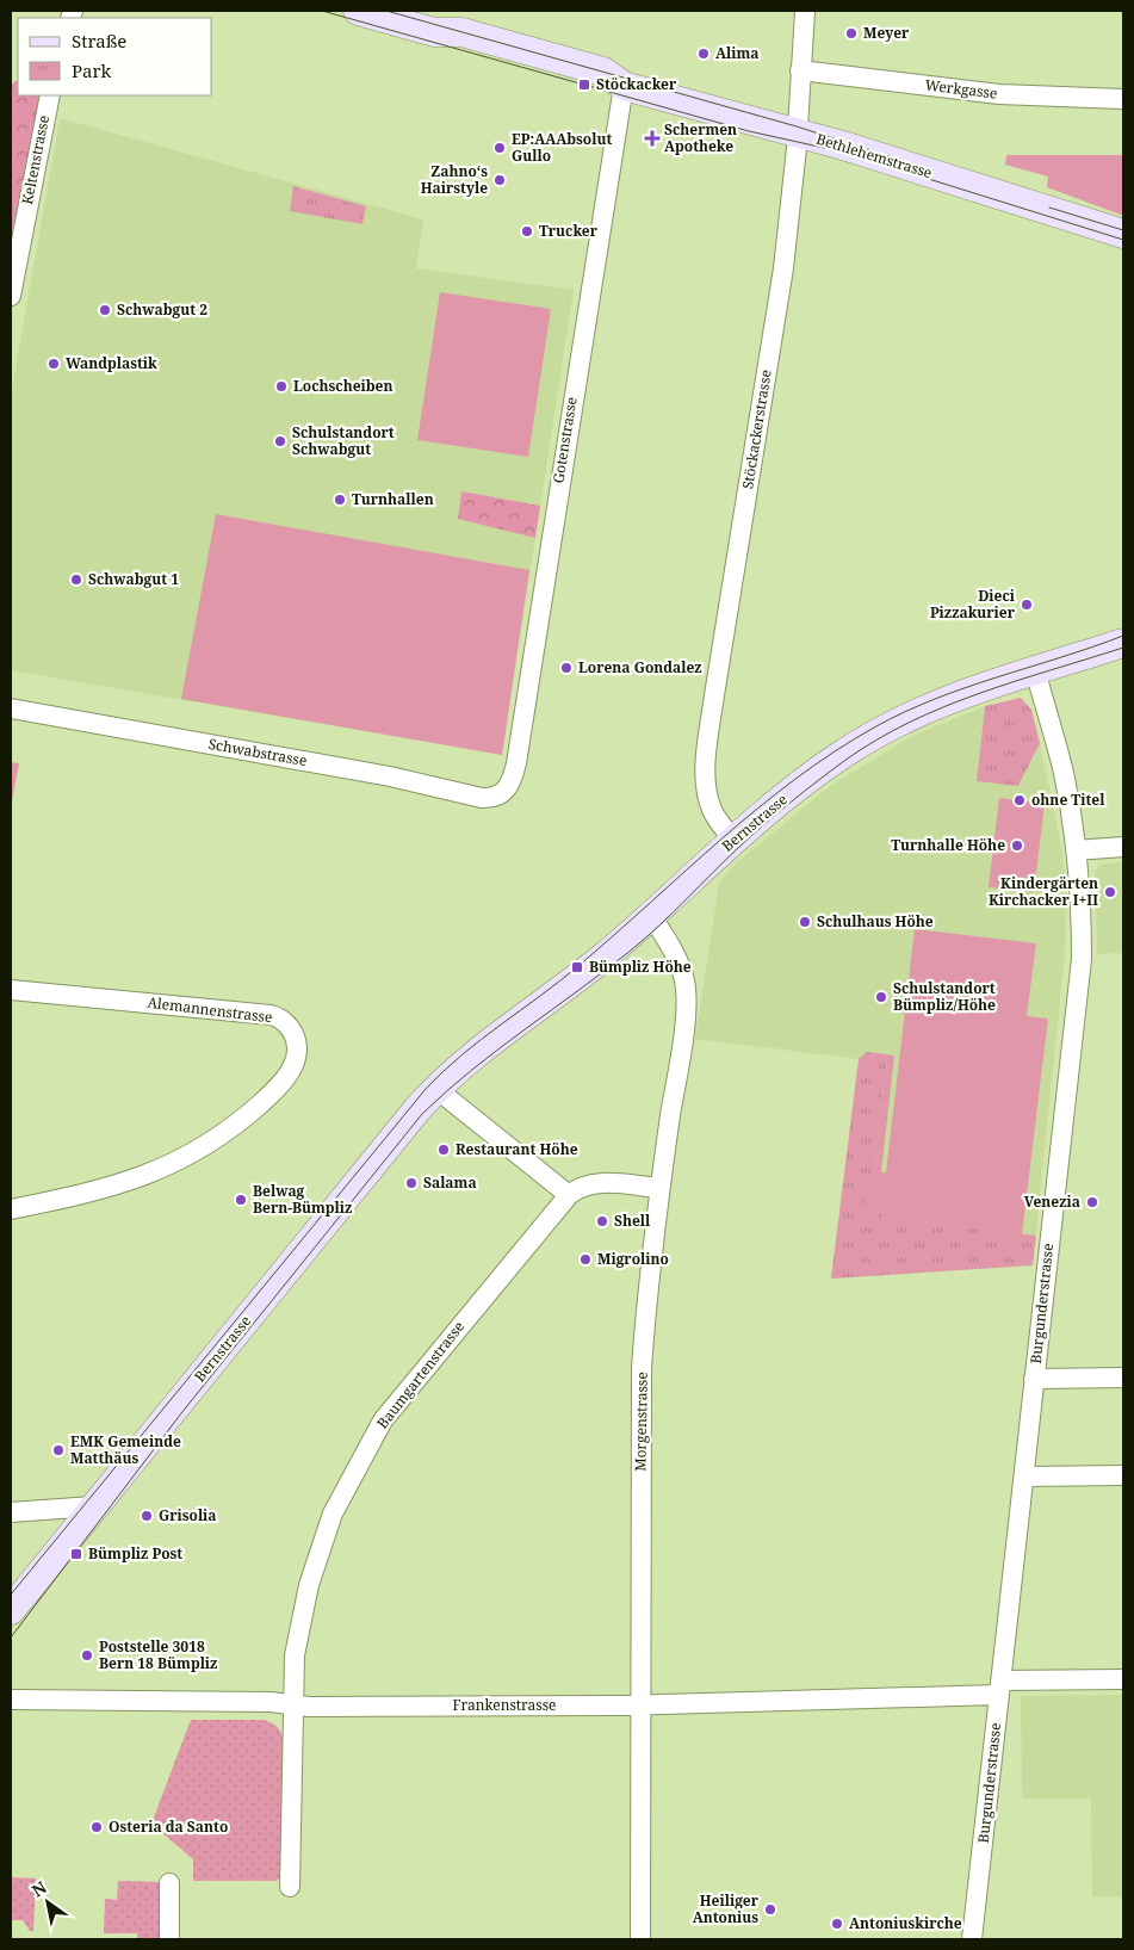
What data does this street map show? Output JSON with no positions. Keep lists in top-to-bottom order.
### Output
{
  "streets": {
    "street": [
      "Werkgasse",
      "Bethlehemstrasse",
      "Keltenstrasse",
      "Stöckackerstrasse",
      "Gotenstrasse",
      "Schwabstrasse",
      "Bernstrasse",
      "Alemannenstrasse",
      "Burgunderstrasse",
      "Baumgartenstrasse",
      "Morgenstrasse",
      "Frankenstrasse"
    ]
  },
  "crossings": [
    ["Werkgasse", "Stöckackerstrasse"],
    ["Bethlehemstrasse", "Stöckackerstrasse"],
    ["Bethlehemstrasse", "Gotenstrasse"],
    ["Stöckackerstrasse", "Bernstrasse"],
    ["Gotenstrasse", "Schwabstrasse"],
    ["Bernstrasse", "Burgunderstrasse"],
    ["Bernstrasse", "Morgenstrasse"],
    ["Burgunderstrasse", "Frankenstrasse"],
    ["Baumgartenstrasse", "Morgenstrasse"],
    ["Baumgartenstrasse", "Frankenstrasse"],
    ["Morgenstrasse", "Frankenstrasse"]
  ],
  "places": {
    "other": [
      "Meyer",
      "Alima",
      "EP:AAAbsolut Gullo",
      "Zahno‘s Hairstyle",
      "Trucker",
      "Schwabgut 2",
      "Wandplastik",
      "Lochscheiben",
      "Schulstandort Schwabgut",
      "Turnhallen",
      "Schwabgut 1",
      "Dieci Pizzakurier",
      "Lorena Gondalez",
      "ohne Titel",
      "Turnhalle Höhe",
      "Kindergärten Kirchacker I+II",
      "Schulhaus Höhe",
      "Schulstandort Bümpliz/Höhe",
      "Restaurant Höhe",
      "Salama",
      "Belwag Bern-Bümpliz",
      "Venezia",
      "Shell",
      "Migrolino",
      "EMK Gemeinde Matthäus",
      "Grisolia",
      "Poststelle 3018 Bern 18 Bümpliz",
      "Osteria da Santo",
      "Heiliger Antonius",
      "Antoniuskirche"
    ],
    "transit": ["Stöckacker", "Bümpliz Höhe", "Bümpliz Post"],
    "health": ["Schermen Apotheke"]
  },
  "legend": ["Straße", "Park"],
  "north": "top left"
}
